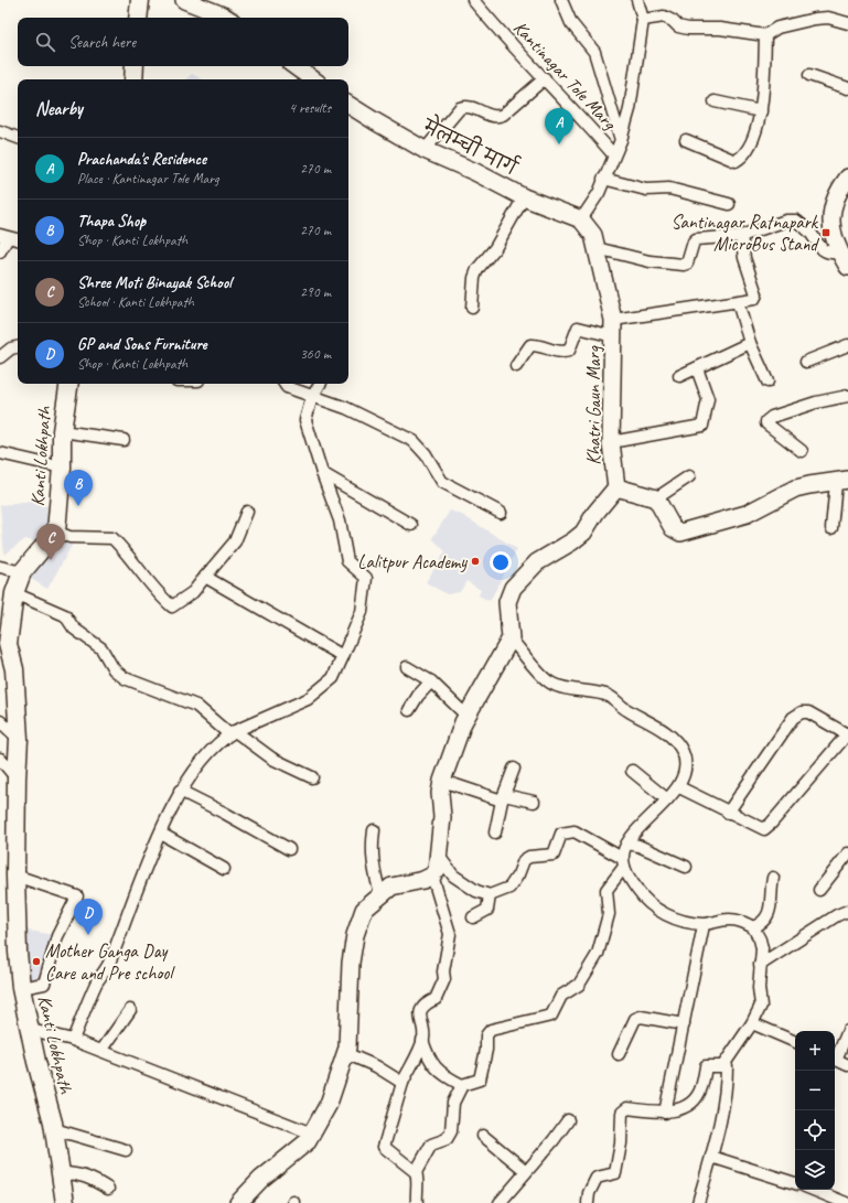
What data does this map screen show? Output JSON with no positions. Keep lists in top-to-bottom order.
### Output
{
  "streets": {
    "main road": ["मेलम्ची मार्ग", "Khatri Gaun Marg", "Kanti Lokhpath"],
    "street": ["Kantinagar Tole Marg"]
  },
  "crossings": [
    ["मेलम्ची मार्ग", "Khatri Gaun Marg"]
  ],
  "places": {
    "transit": ["Santinagar Ratnapark MicroBus Stand"],
    "other": ["Lalitpur Academy", "Mother Ganga Day Care and Pre school"]
  },
  "page": {
    "search": "Search here",
    "heading": ["Nearby", "4 results"],
    "pins": [
      "A",
      "B",
      "C",
      "D"
    ],
    "list": [
      {
        "mark": "A",
        "name": "Prachanda's Residence",
        "note": "Place · Kantinagar Tole Marg",
        "value": "270 m"
      },
      {
        "mark": "B",
        "name": "Thapa Shop",
        "note": "Shop · Kanti Lokhpath",
        "value": "270 m"
      },
      {
        "mark": "C",
        "name": "Shree Moti Binayak School",
        "note": "School · Kanti Lokhpath",
        "value": "290 m"
      },
      {
        "mark": "D",
        "name": "GP and Sons Furniture",
        "note": "Shop · Kanti Lokhpath",
        "value": "360 m"
      }
    ],
    "map_buttons": ["+", "−"]
  }
}
